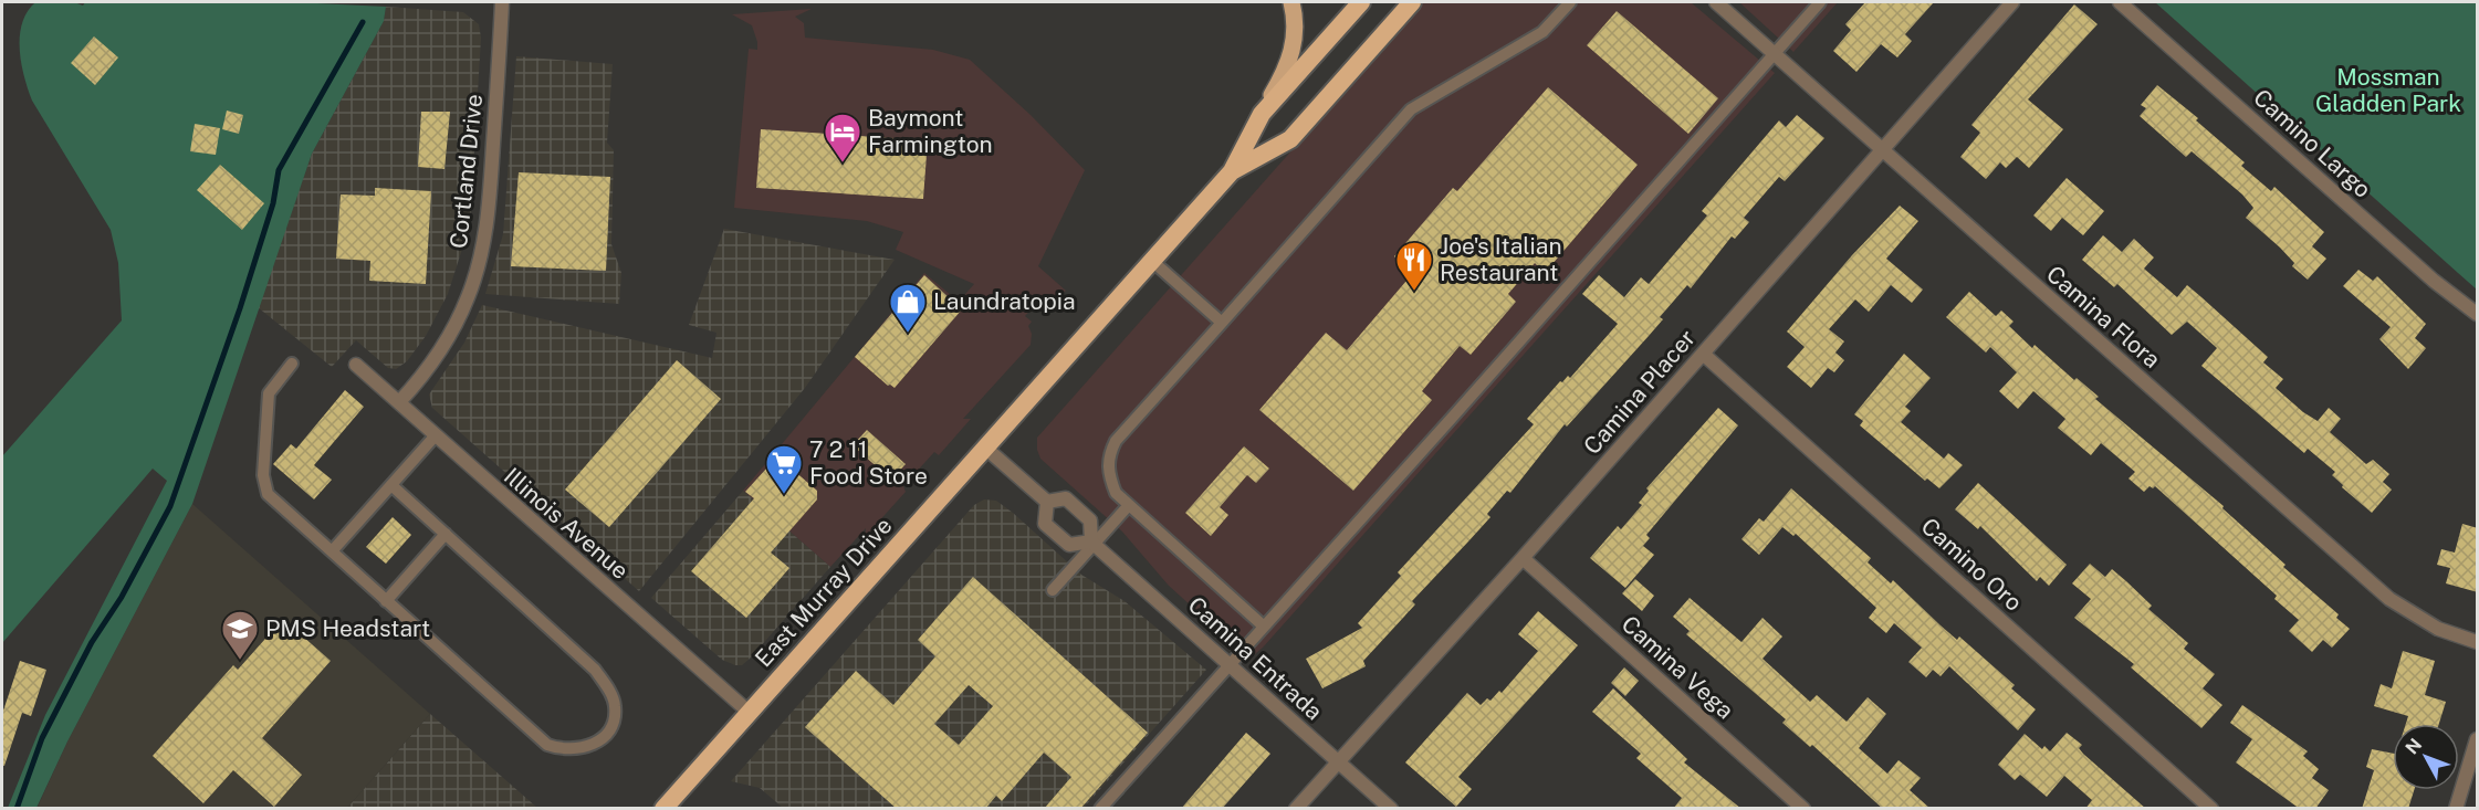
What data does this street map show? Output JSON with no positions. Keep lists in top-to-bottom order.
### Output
{
  "streets": {
    "highway": ["East Murray Drive"],
    "street": [
      "Camino Largo",
      "Cortland Drive",
      "Camina Flora",
      "Camina Placer",
      "Illinois Avenue",
      "Camino Oro",
      "Camina Entrada",
      "Camina Vega"
    ]
  },
  "crossings": [
    ["Cortland Drive", "Illinois Avenue"],
    ["Camina Flora", "Camina Placer"],
    ["Camina Placer", "Camino Oro"],
    ["Camina Placer", "Camina Entrada"],
    ["Camina Placer", "Camina Vega"],
    ["Illinois Avenue", "East Murray Drive"],
    ["East Murray Drive", "Camina Entrada"]
  ],
  "parks": ["Mossman Gladden Park"],
  "places": {
    "hotel": ["Baymont Farmington"],
    "restaurant": ["Joe's Italian Restaurant"],
    "shop": ["Laundratopia"],
    "supermarket": ["7 2 11 Food Store"],
    "school or university": ["PMS Headstart"]
  },
  "north": "top left"
}
